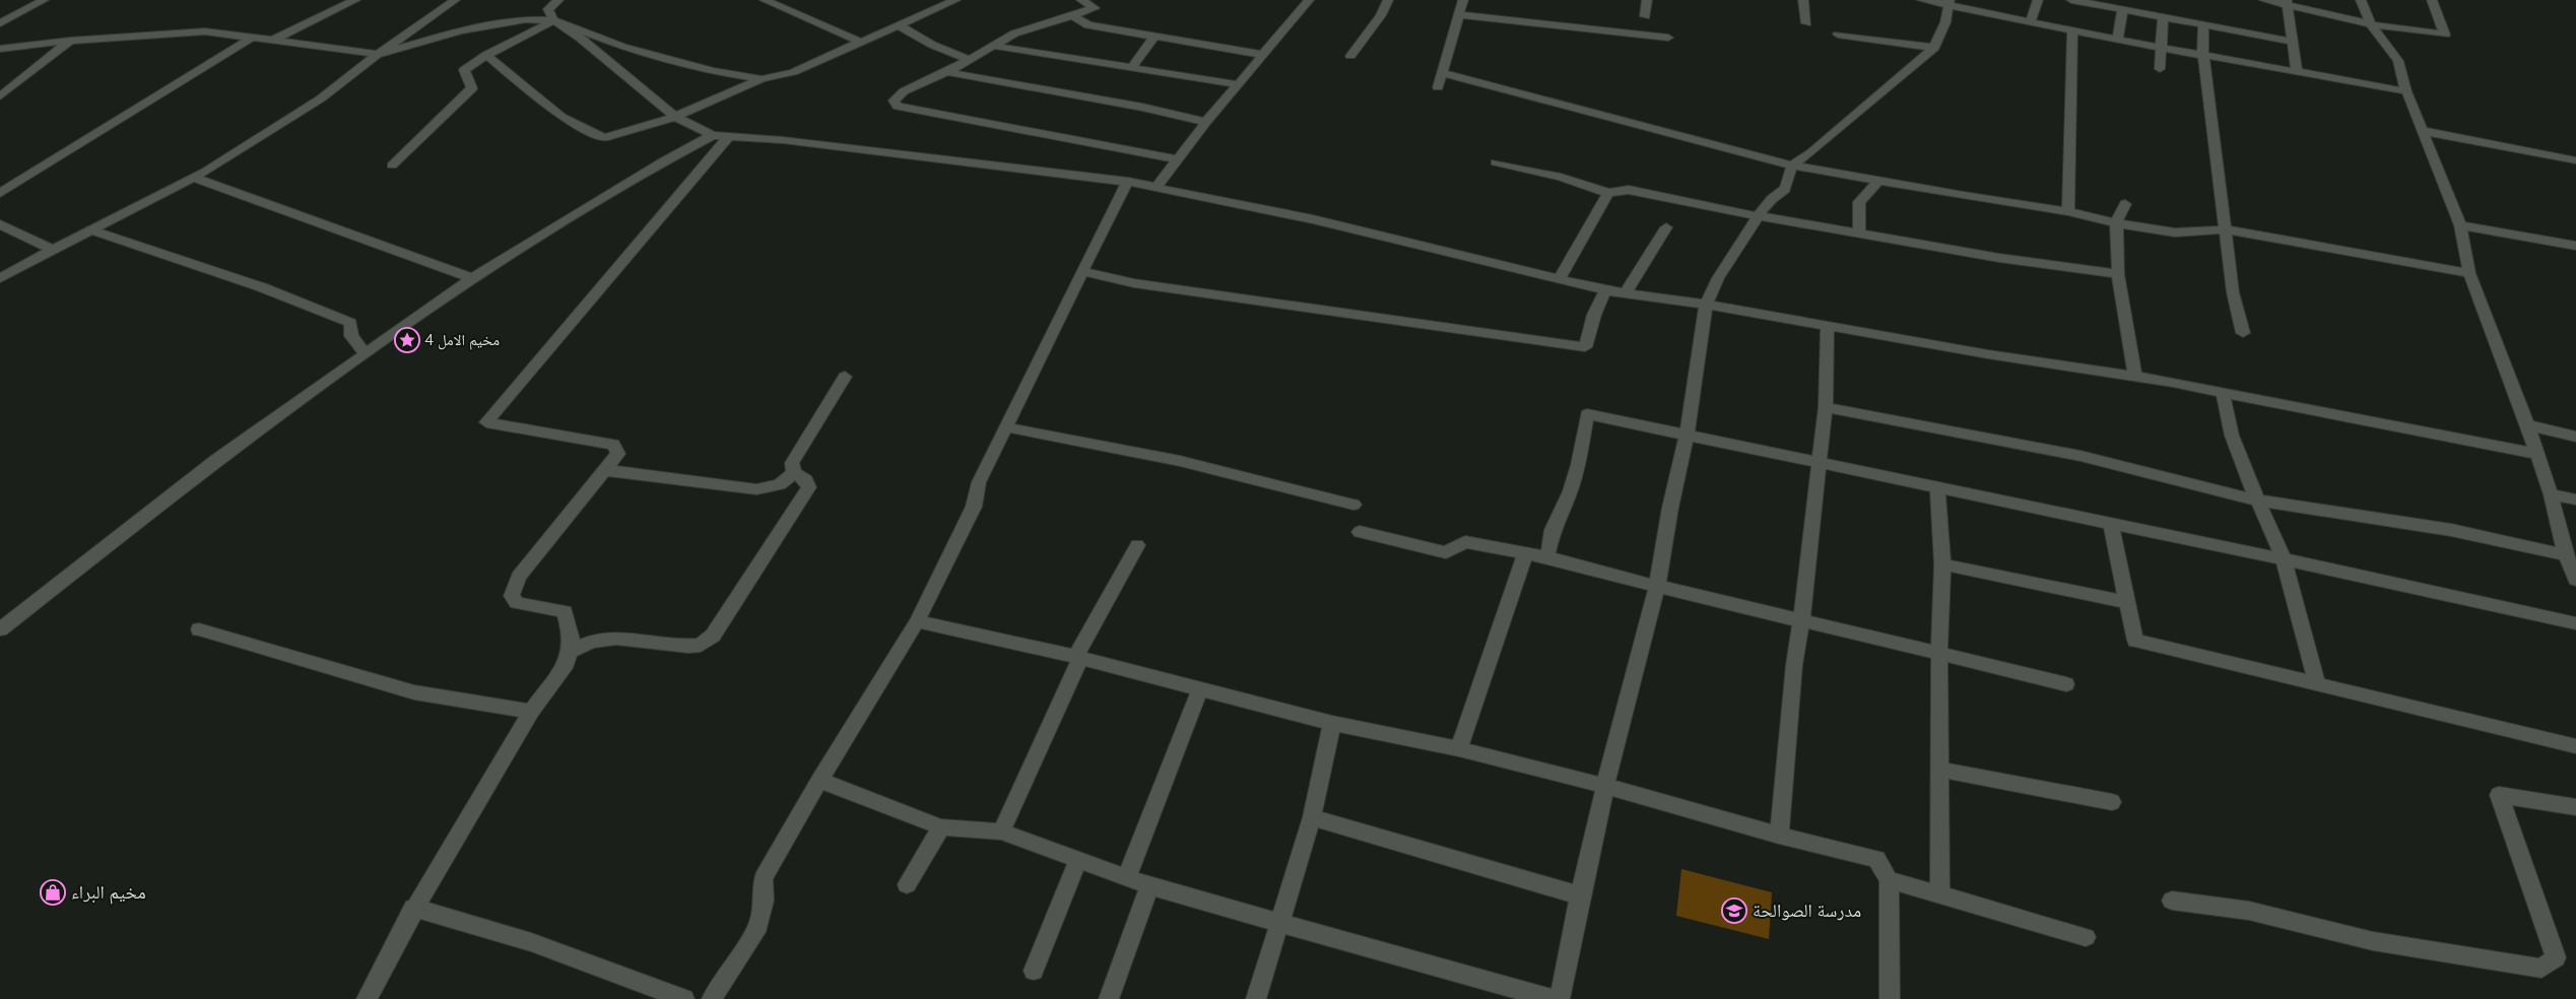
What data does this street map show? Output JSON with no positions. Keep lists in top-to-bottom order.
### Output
{
  "places": {
    "place": ["مخيم الامل 4"],
    "shop": ["مخيم البراء"],
    "school or university": ["مدرسة الصوالحة"]
  }
}
